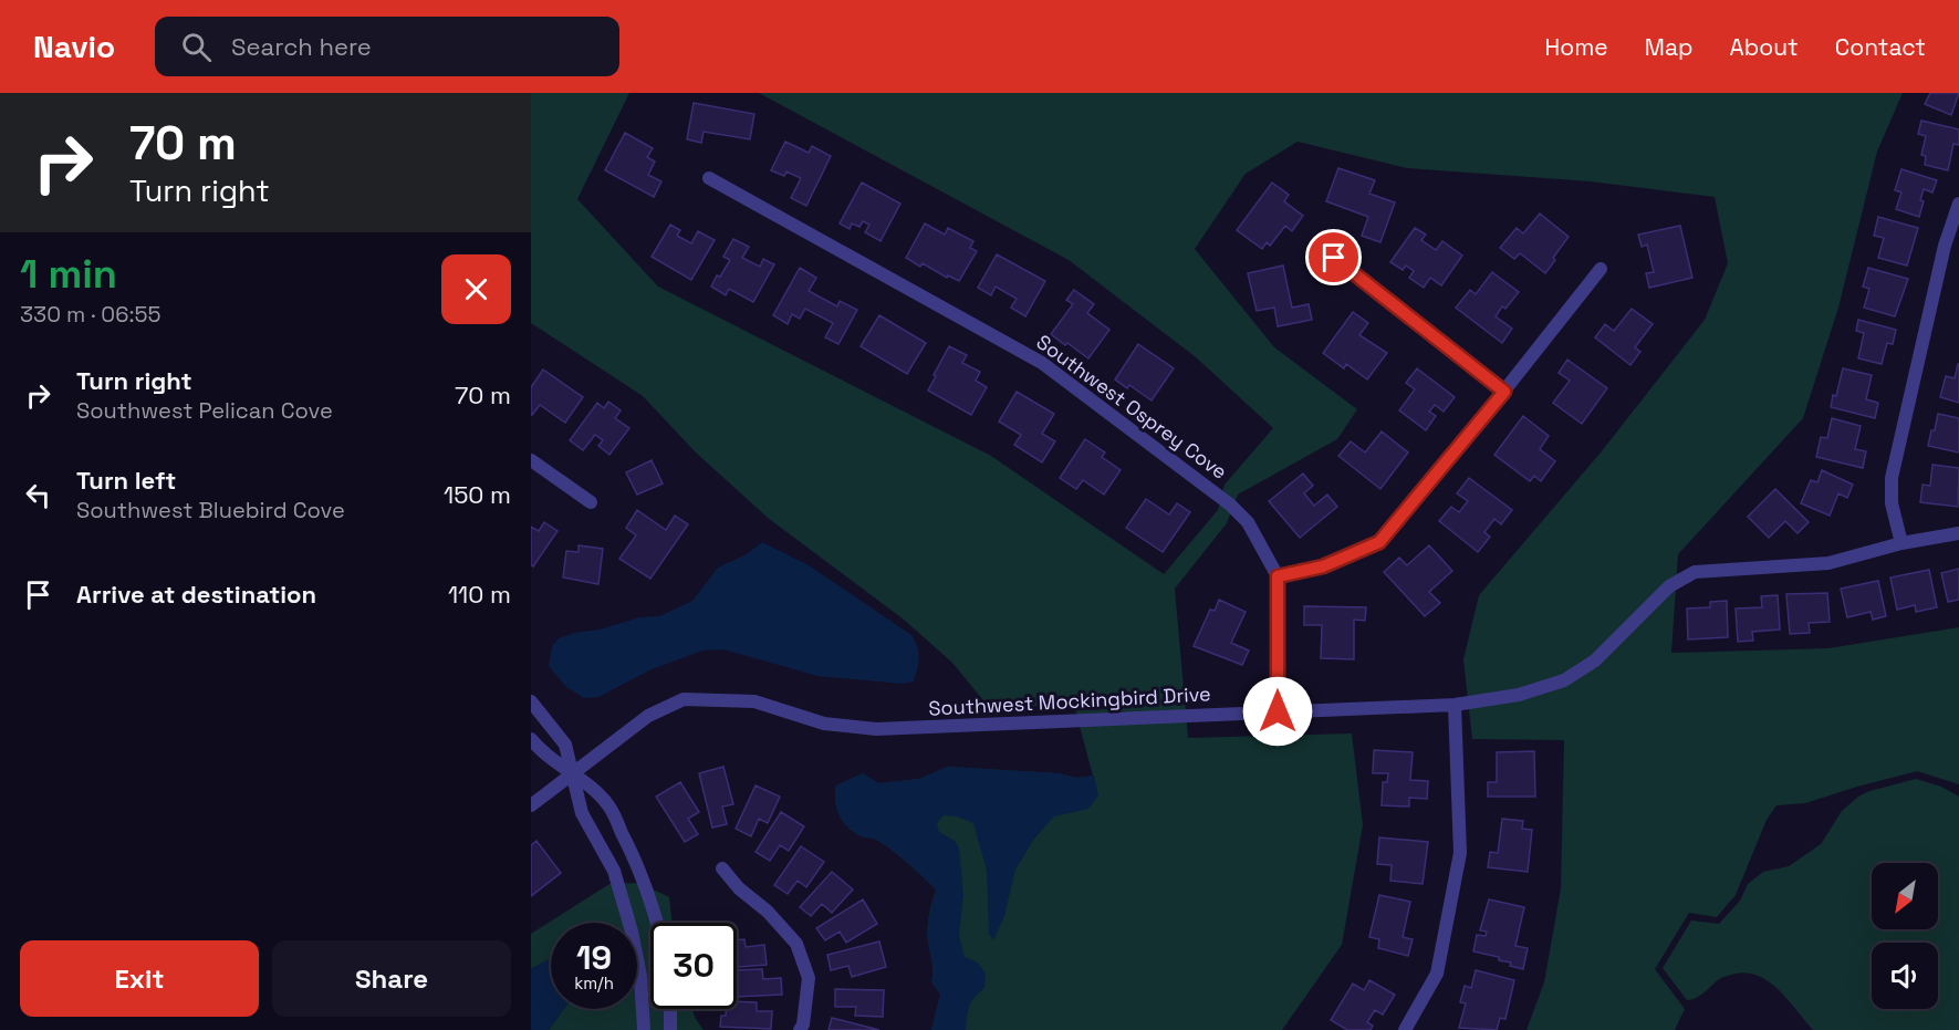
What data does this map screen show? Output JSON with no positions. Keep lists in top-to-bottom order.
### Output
{
  "streets": {
    "street": ["Southwest Osprey Cove", "Southwest Mockingbird Drive"]
  },
  "crossings": [
    ["Southwest Osprey Cove", "Southwest Mockingbird Drive"]
  ],
  "north": "bottom left",
  "page": {
    "header": "Navio",
    "search": "Search here",
    "nav": [
      "Home",
      "Map",
      "About",
      "Contact"
    ],
    "turn": ["70 m", "Turn right"],
    "heading": ["1 min", "330 m · 06:55"],
    "list": [
      {
        "name": "Turn right",
        "note": "Southwest Pelican Cove",
        "value": "70 m"
      },
      {
        "name": "Turn left",
        "note": "Southwest Bluebird Cove",
        "value": "150 m"
      },
      {
        "name": "Arrive at destination",
        "value": "110 m"
      }
    ],
    "speed": "19 km/h",
    "limit": "30",
    "buttons": ["Exit", "Share"]
  }
}
